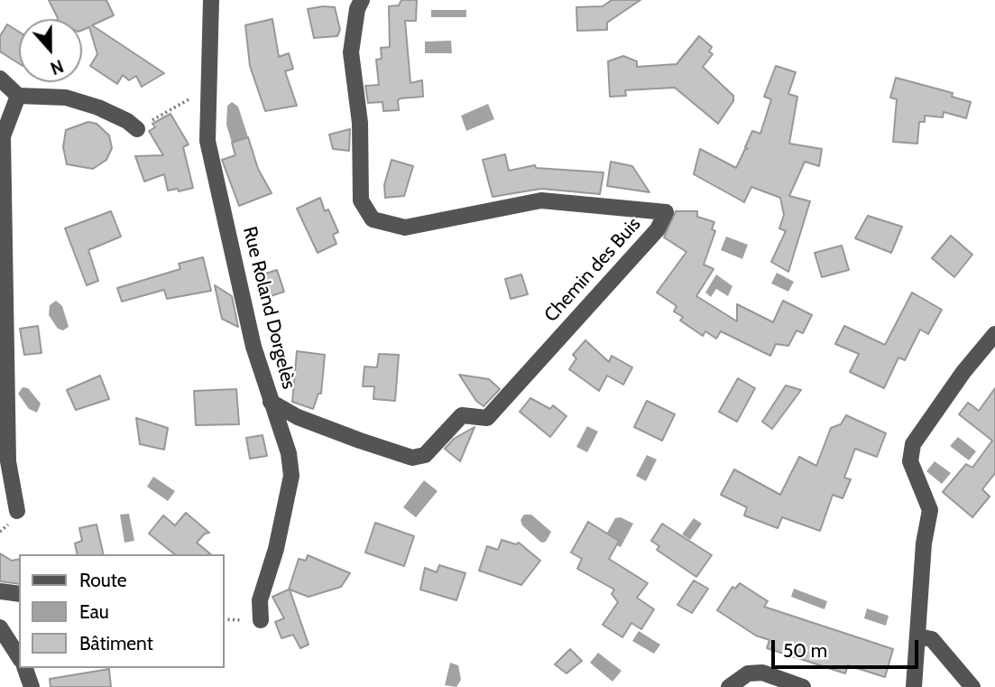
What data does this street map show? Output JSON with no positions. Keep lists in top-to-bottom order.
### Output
{
  "streets": {
    "street": ["Chemin des Buis", "Rue Roland Dorgelès"]
  },
  "crossings": [
    ["Chemin des Buis", "Rue Roland Dorgelès"]
  ],
  "legend": ["Route", "Eau", "Bâtiment"],
  "scale_bar": "50 m",
  "north": "bottom"
}
